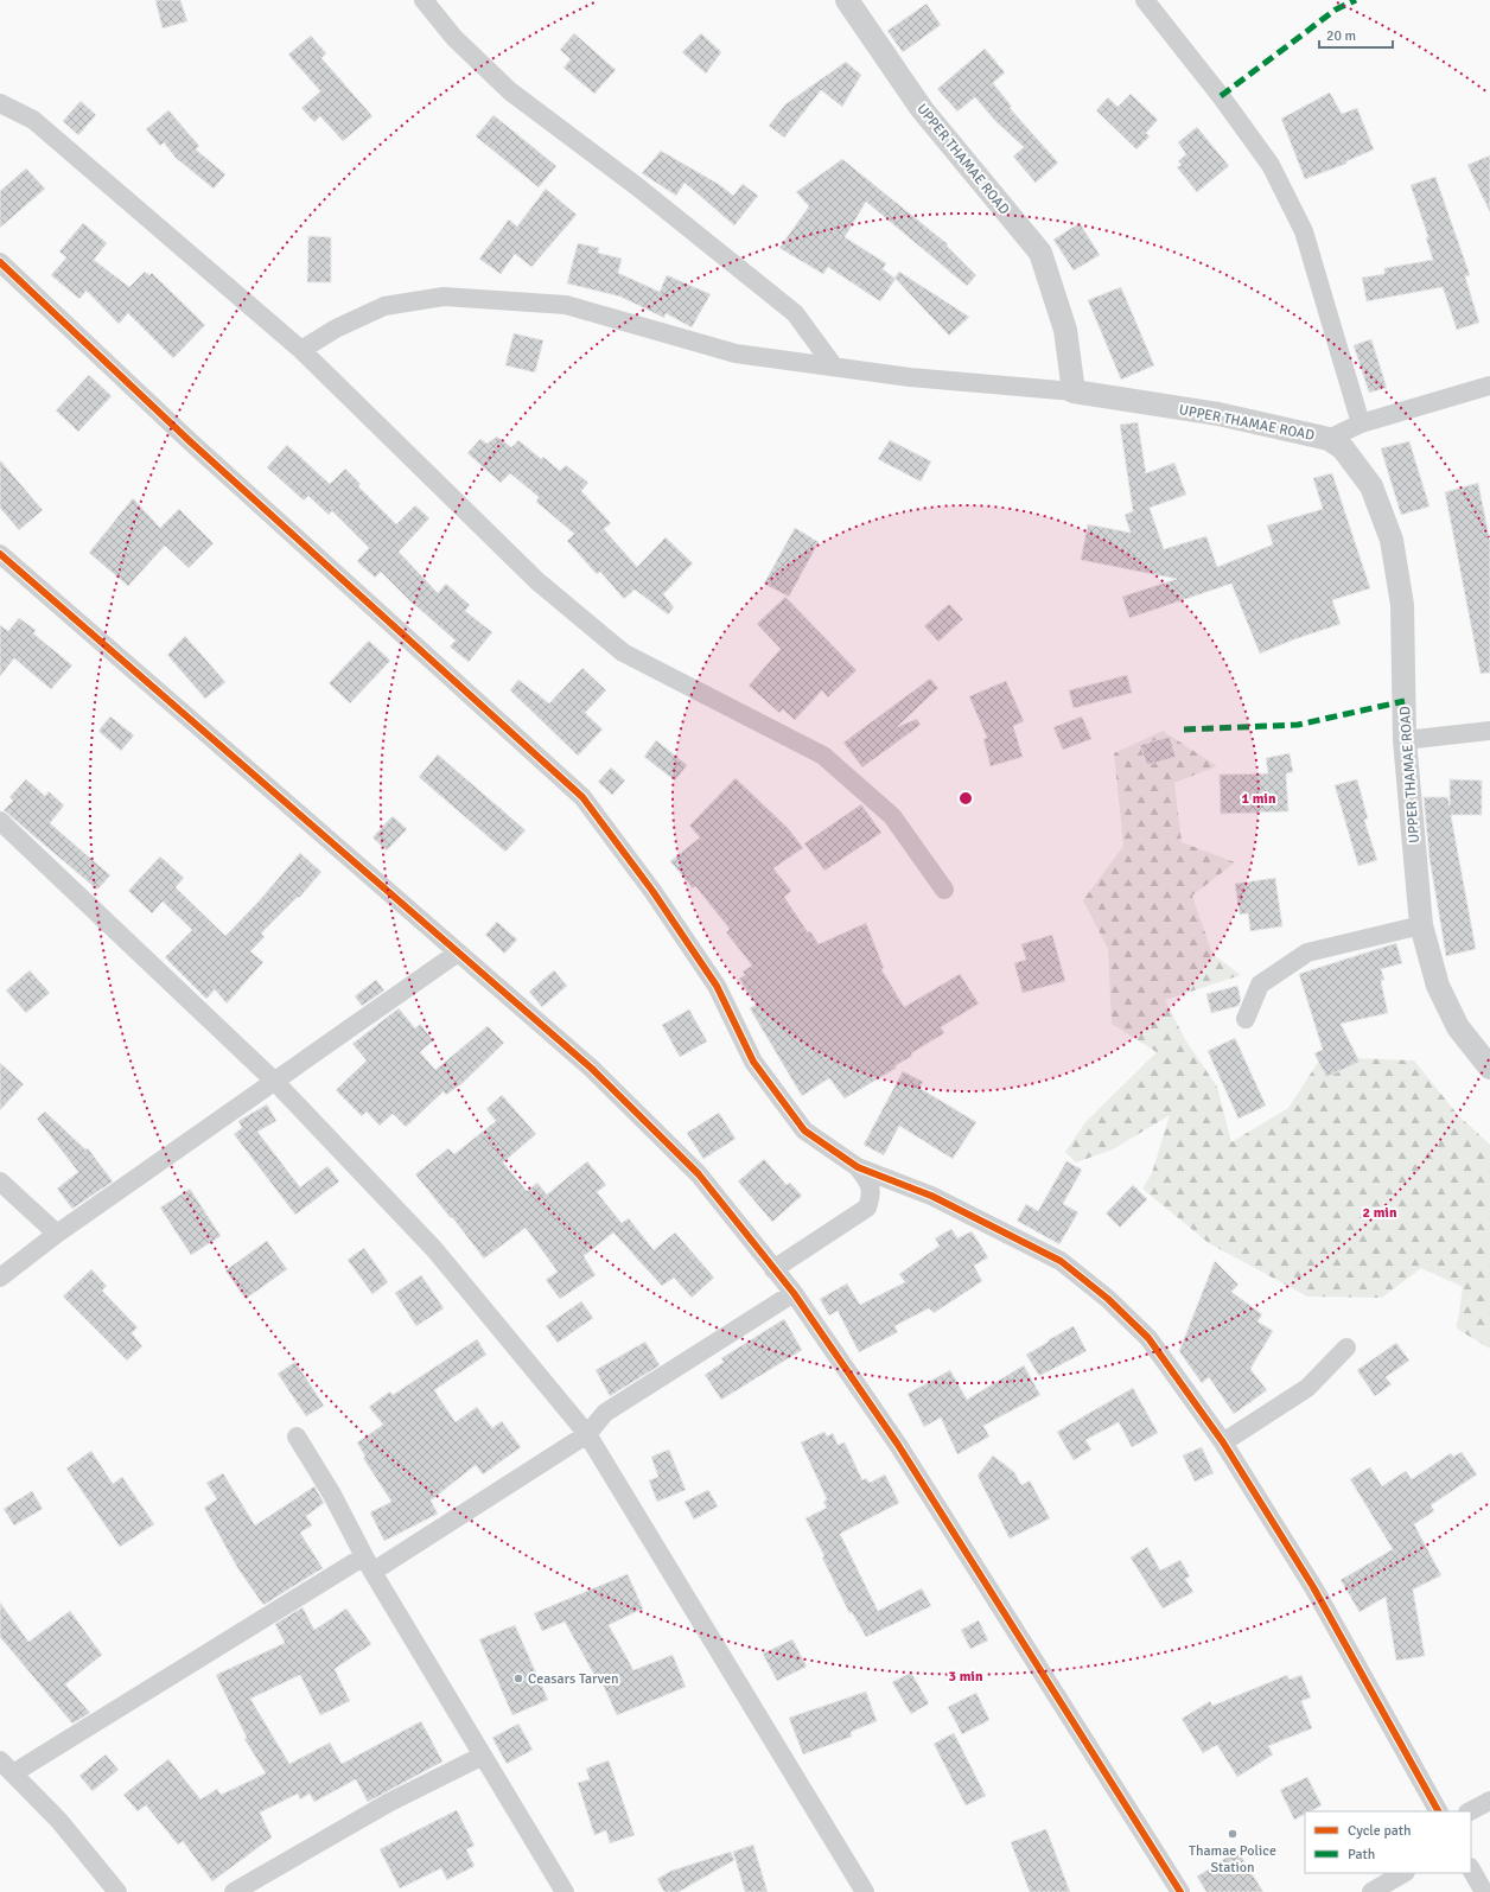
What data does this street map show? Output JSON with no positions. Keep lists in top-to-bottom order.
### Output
{
  "streets": {
    "street": ["UPPER THAMAE ROAD"]
  },
  "places": ["Ceasars Tarven", "Thamae Police Station"],
  "legend": ["Cycle path", "Path"],
  "scale_bar": "20 m",
  "rings": ["1 min", "2 min", "3 min"]
}
